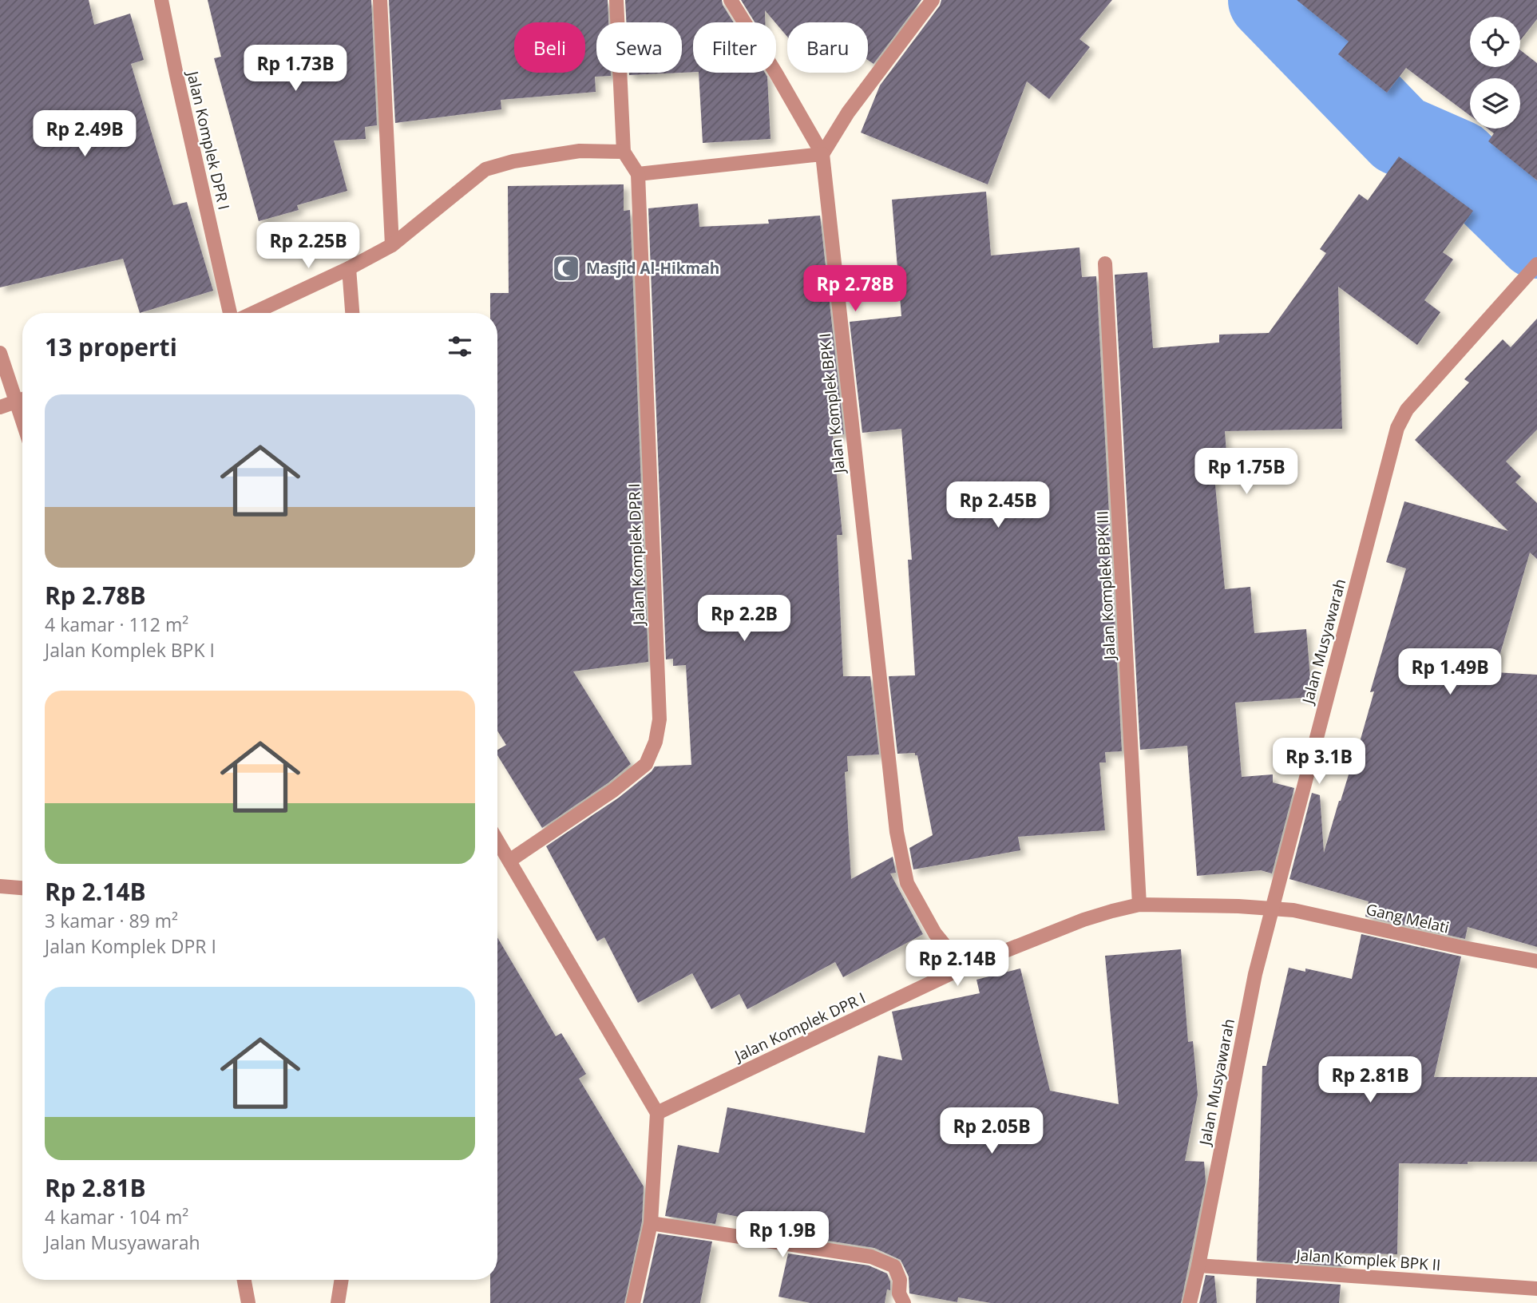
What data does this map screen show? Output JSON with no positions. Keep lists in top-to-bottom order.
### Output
{
  "streets": {
    "street": [
      "Jalan Komplek DPR I",
      "Jalan Komplek BPK I",
      "Jalan Komplek BPK III",
      "Jalan Musyawarah",
      "Gang Melati",
      "Jalan Komplek BPK II"
    ]
  },
  "crossings": [
    ["Jalan Komplek DPR I", "Jalan Komplek BPK I"],
    ["Jalan Komplek DPR I", "Jalan Komplek BPK III"],
    ["Jalan Komplek DPR I", "Jalan Musyawarah"],
    ["Jalan Komplek DPR I", "Gang Melati"],
    ["Jalan Musyawarah", "Gang Melati"],
    ["Jalan Musyawarah", "Jalan Komplek BPK II"]
  ],
  "places": {
    "mosque": ["Masjid Al-Hikmah"]
  },
  "page": {
    "chip": [
      "Beli",
      "Sewa",
      "Filter",
      "Baru"
    ],
    "price": [
      "Rp 1.73B",
      "Rp 2.49B",
      "Rp 2.25B",
      "Rp 2.78B",
      "Rp 1.75B",
      "Rp 2.45B",
      "Rp 2.2B",
      "Rp 1.49B",
      "Rp 3.1B",
      "Rp 2.14B",
      "Rp 2.81B",
      "Rp 2.05B",
      "Rp 1.9B"
    ],
    "heading": "13 properti",
    "list": [
      {
        "name": "Rp 2.78B",
        "note": "4 kamar · 112 m² · Jalan Komplek BPK I"
      },
      {
        "name": "Rp 2.14B",
        "note": "3 kamar · 89 m² · Jalan Komplek DPR I"
      },
      {
        "name": "Rp 2.81B",
        "note": "4 kamar · 104 m² · Jalan Musyawarah"
      }
    ]
  }
}
